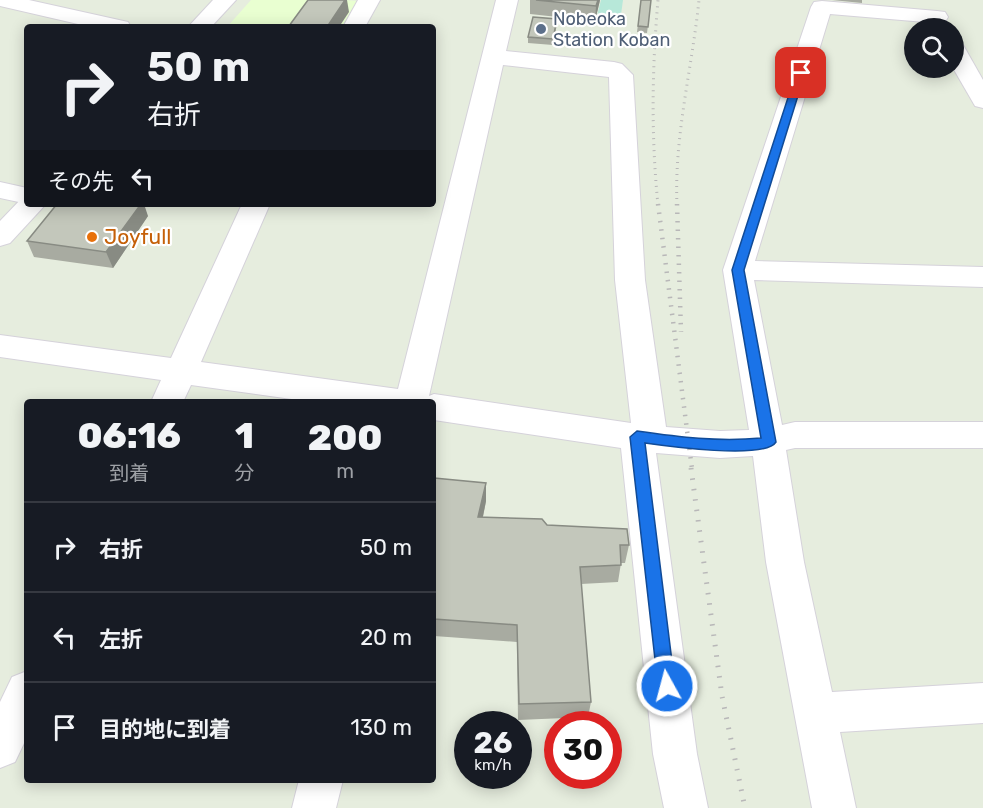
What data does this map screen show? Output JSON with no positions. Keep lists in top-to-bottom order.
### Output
{
  "places": ["Nobeoka Station Koban", "Joyfull"],
  "page": {
    "turn": ["50 m", "右折"],
    "then": "その先",
    "eta": [
      "06:16",
      "到着",
      "1",
      "分",
      "200",
      "m"
    ],
    "list": [
      {
        "name": "右折",
        "value": "50 m"
      },
      {
        "name": "左折",
        "value": "20 m"
      },
      {
        "name": "目的地に到着",
        "value": "130 m"
      }
    ],
    "speed": "26 km/h",
    "limit": "30"
  }
}
